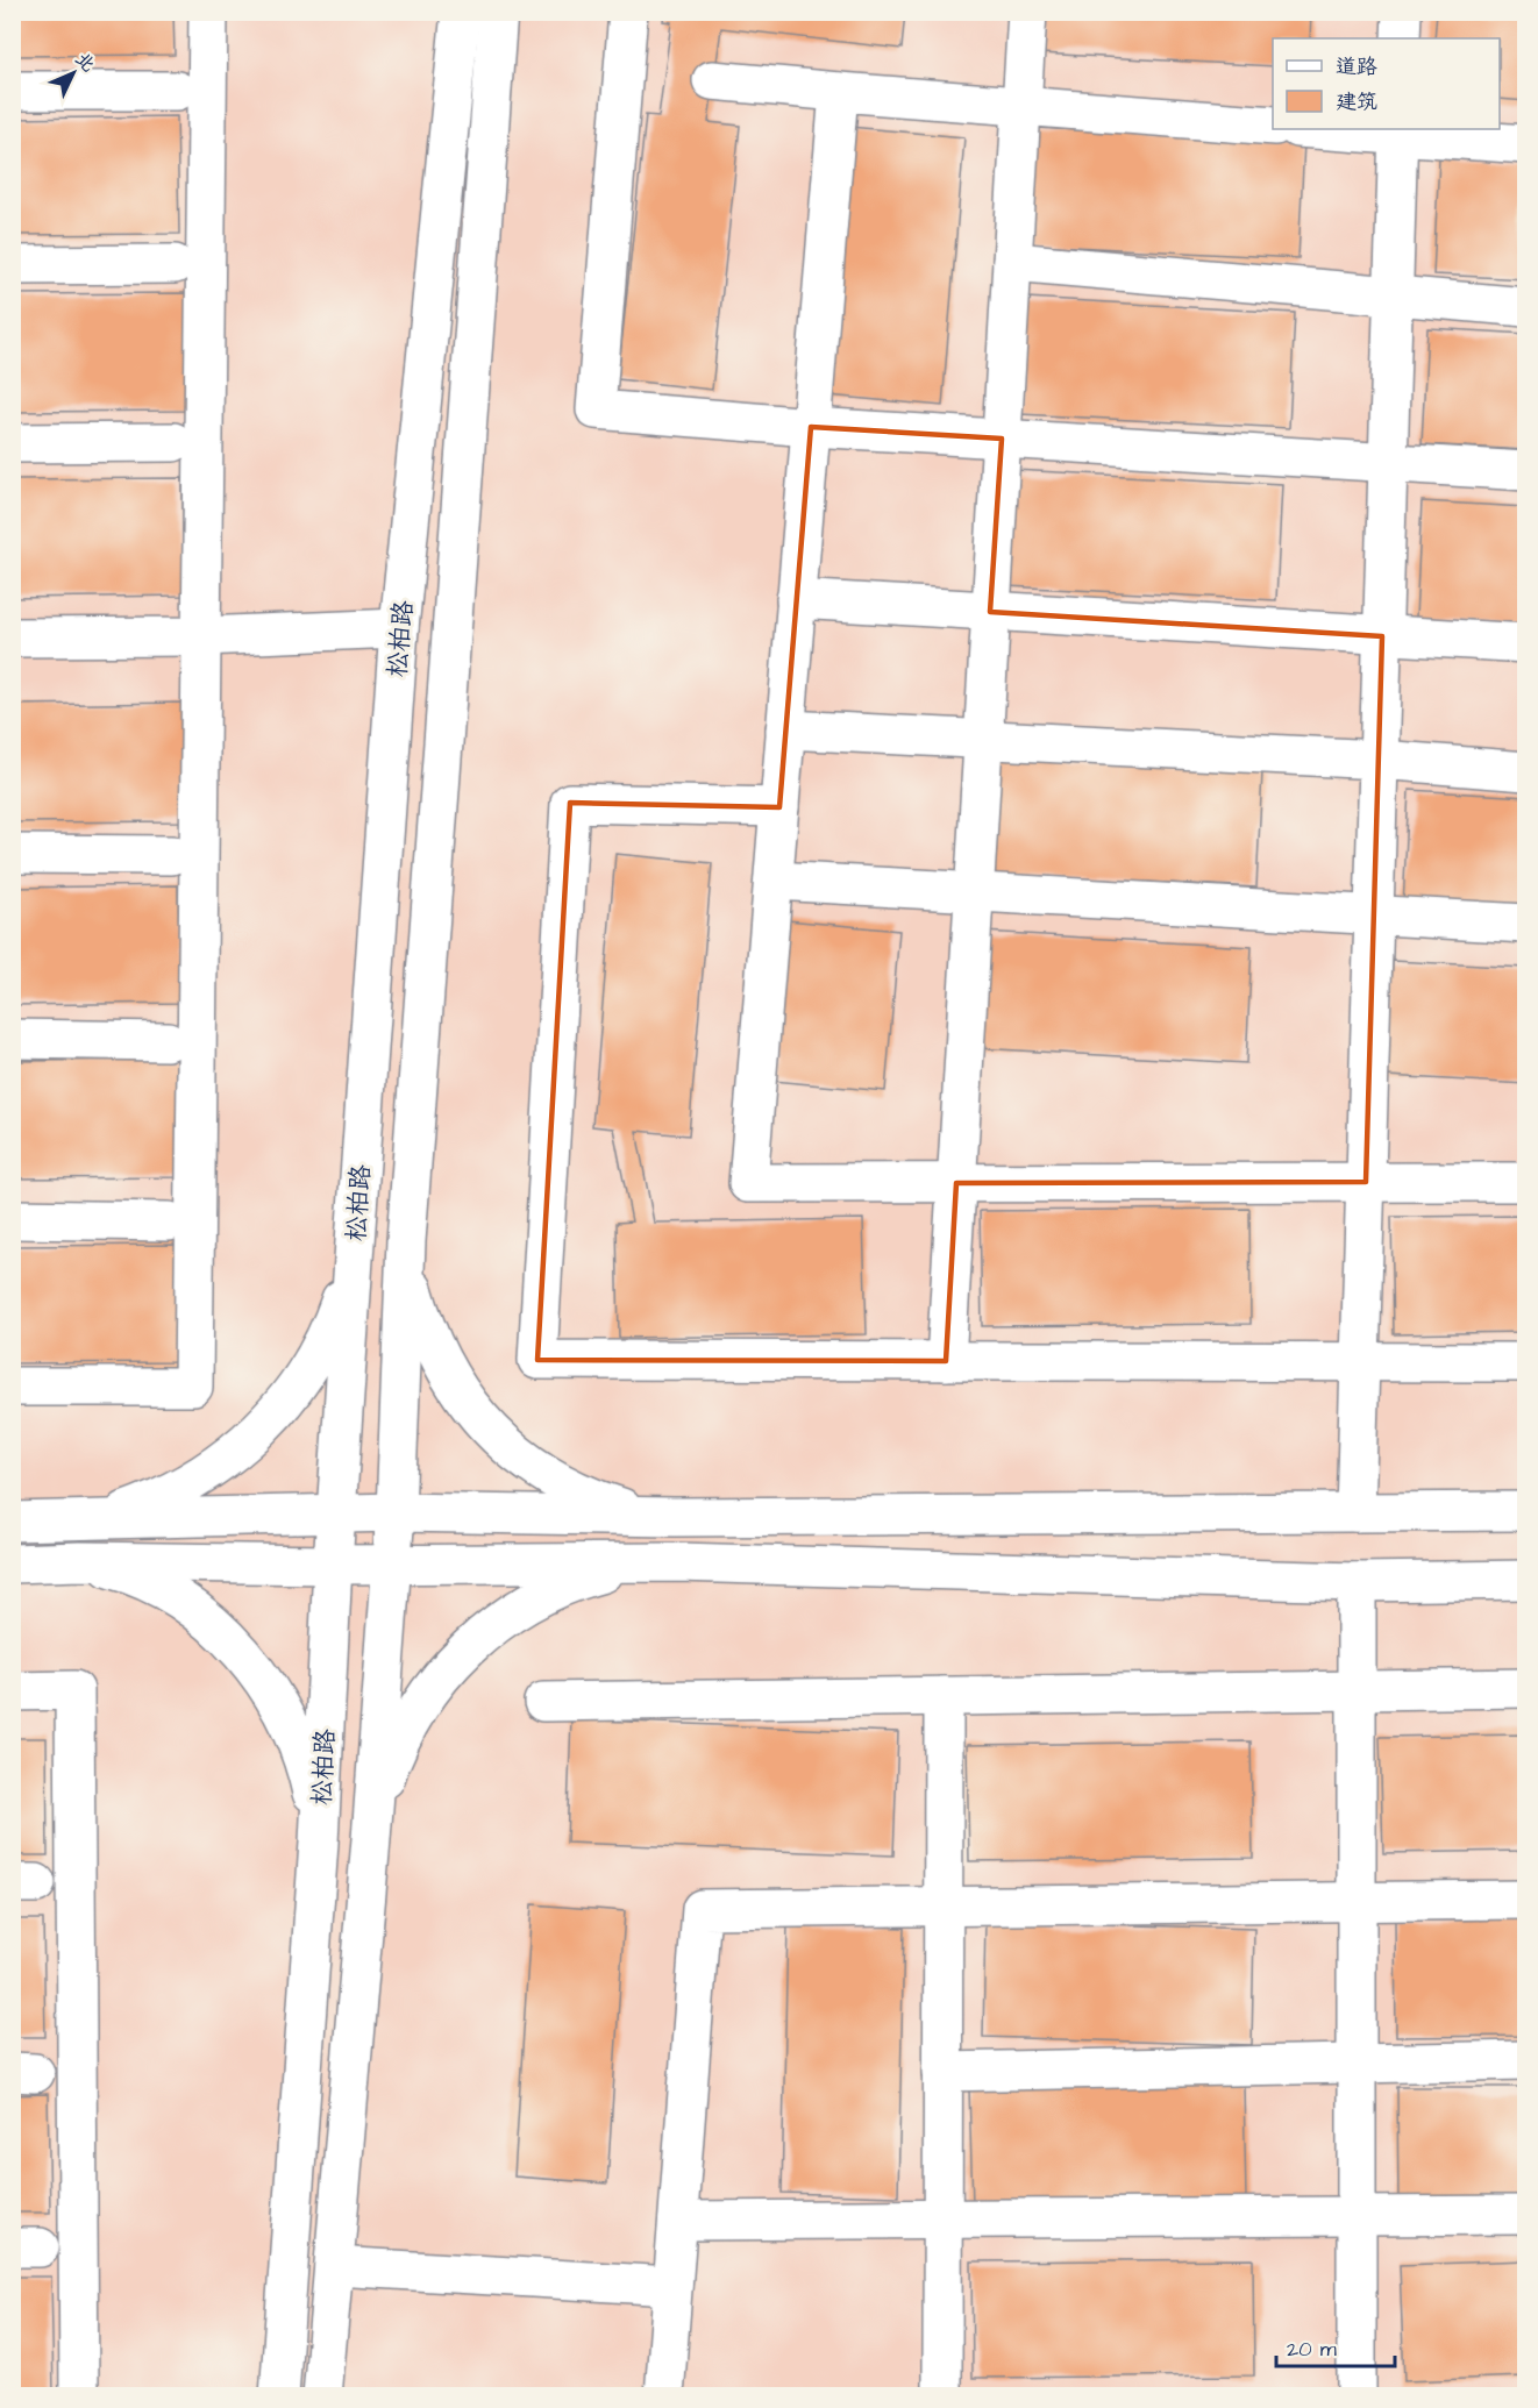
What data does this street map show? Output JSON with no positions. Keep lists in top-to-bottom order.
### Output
{
  "streets": {
    "street": ["松柏路"]
  },
  "legend": ["道路", "建筑"],
  "scale_bar": "20 m",
  "north": "top right"
}
